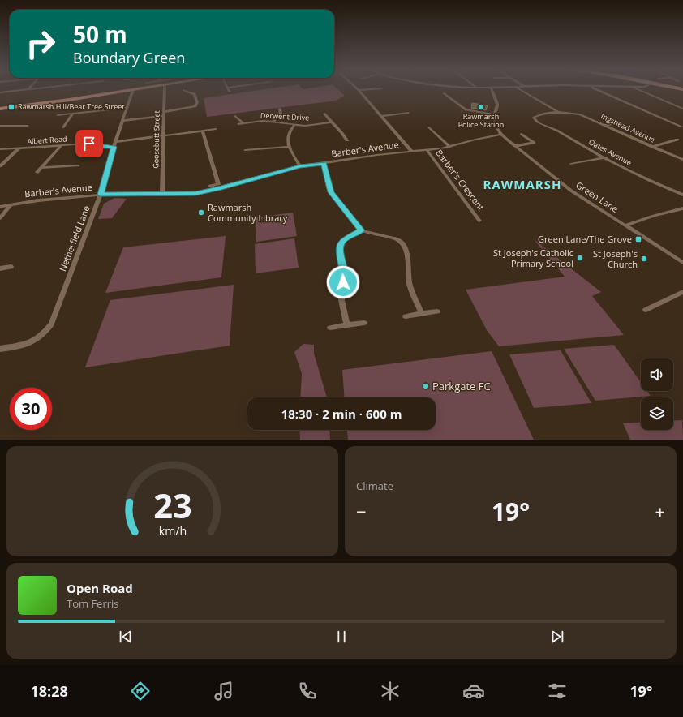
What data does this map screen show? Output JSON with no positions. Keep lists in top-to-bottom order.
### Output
{
  "streets": {
    "street": [
      "Derwent Drive",
      "Ingshead Avenue",
      "Goosebutt Street",
      "Albert Road",
      "Barber's Avenue",
      "Oates Avenue",
      "Barber's Crescent",
      "Green Lane",
      "Netherfield Lane"
    ]
  },
  "crossings": [
    ["Ingshead Avenue", "Oates Avenue"],
    ["Goosebutt Street", "Barber's Avenue"],
    ["Albert Road", "Netherfield Lane"],
    ["Barber's Avenue", "Barber's Crescent"],
    ["Barber's Avenue", "Green Lane"],
    ["Barber's Avenue", "Netherfield Lane"]
  ],
  "districts": ["RAWMARSH"],
  "places": {
    "transit": ["Rawmarsh Hill/Bear Tree Street", "Green Lane/The Grove"],
    "other": [
      "Rawmarsh Police Station",
      "Rawmarsh Community Library",
      "St Joseph's Catholic Primary School",
      "St Joseph's Church",
      "Parkgate FC"
    ]
  },
  "page": {
    "turn": ["50 m", "Boundary Green"],
    "limit": "30",
    "trip": "18:30 · 2 min · 600 m",
    "tile": "Climate",
    "heat": ["−", "19°", "+"],
    "song": ["Open Road", "Tom Ferris"],
    "tabs": ["18:28", "19°"],
    "gauge": ["23", "km/h"]
  }
}
